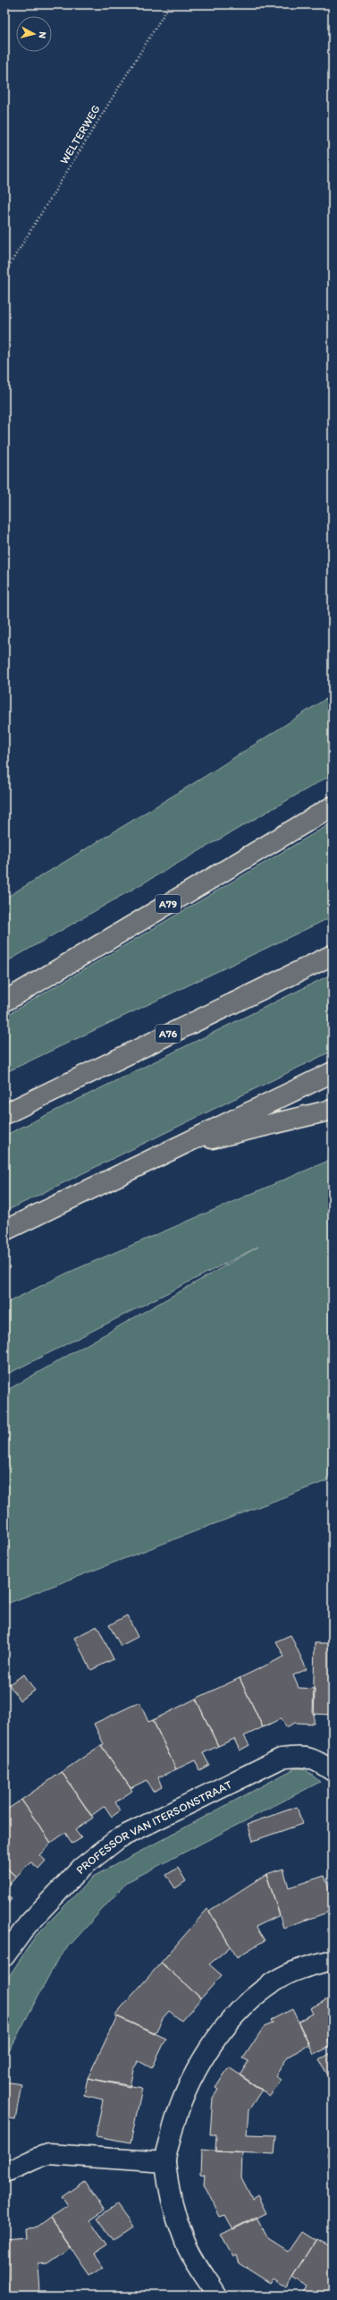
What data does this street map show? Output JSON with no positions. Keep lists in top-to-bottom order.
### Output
{
  "streets": {
    "highway": ["A79", "A76"],
    "street": ["PROFESSOR VAN ITERSONSTRAAT"],
    "path": ["WELTERWEG"]
  },
  "north": "right"
}
